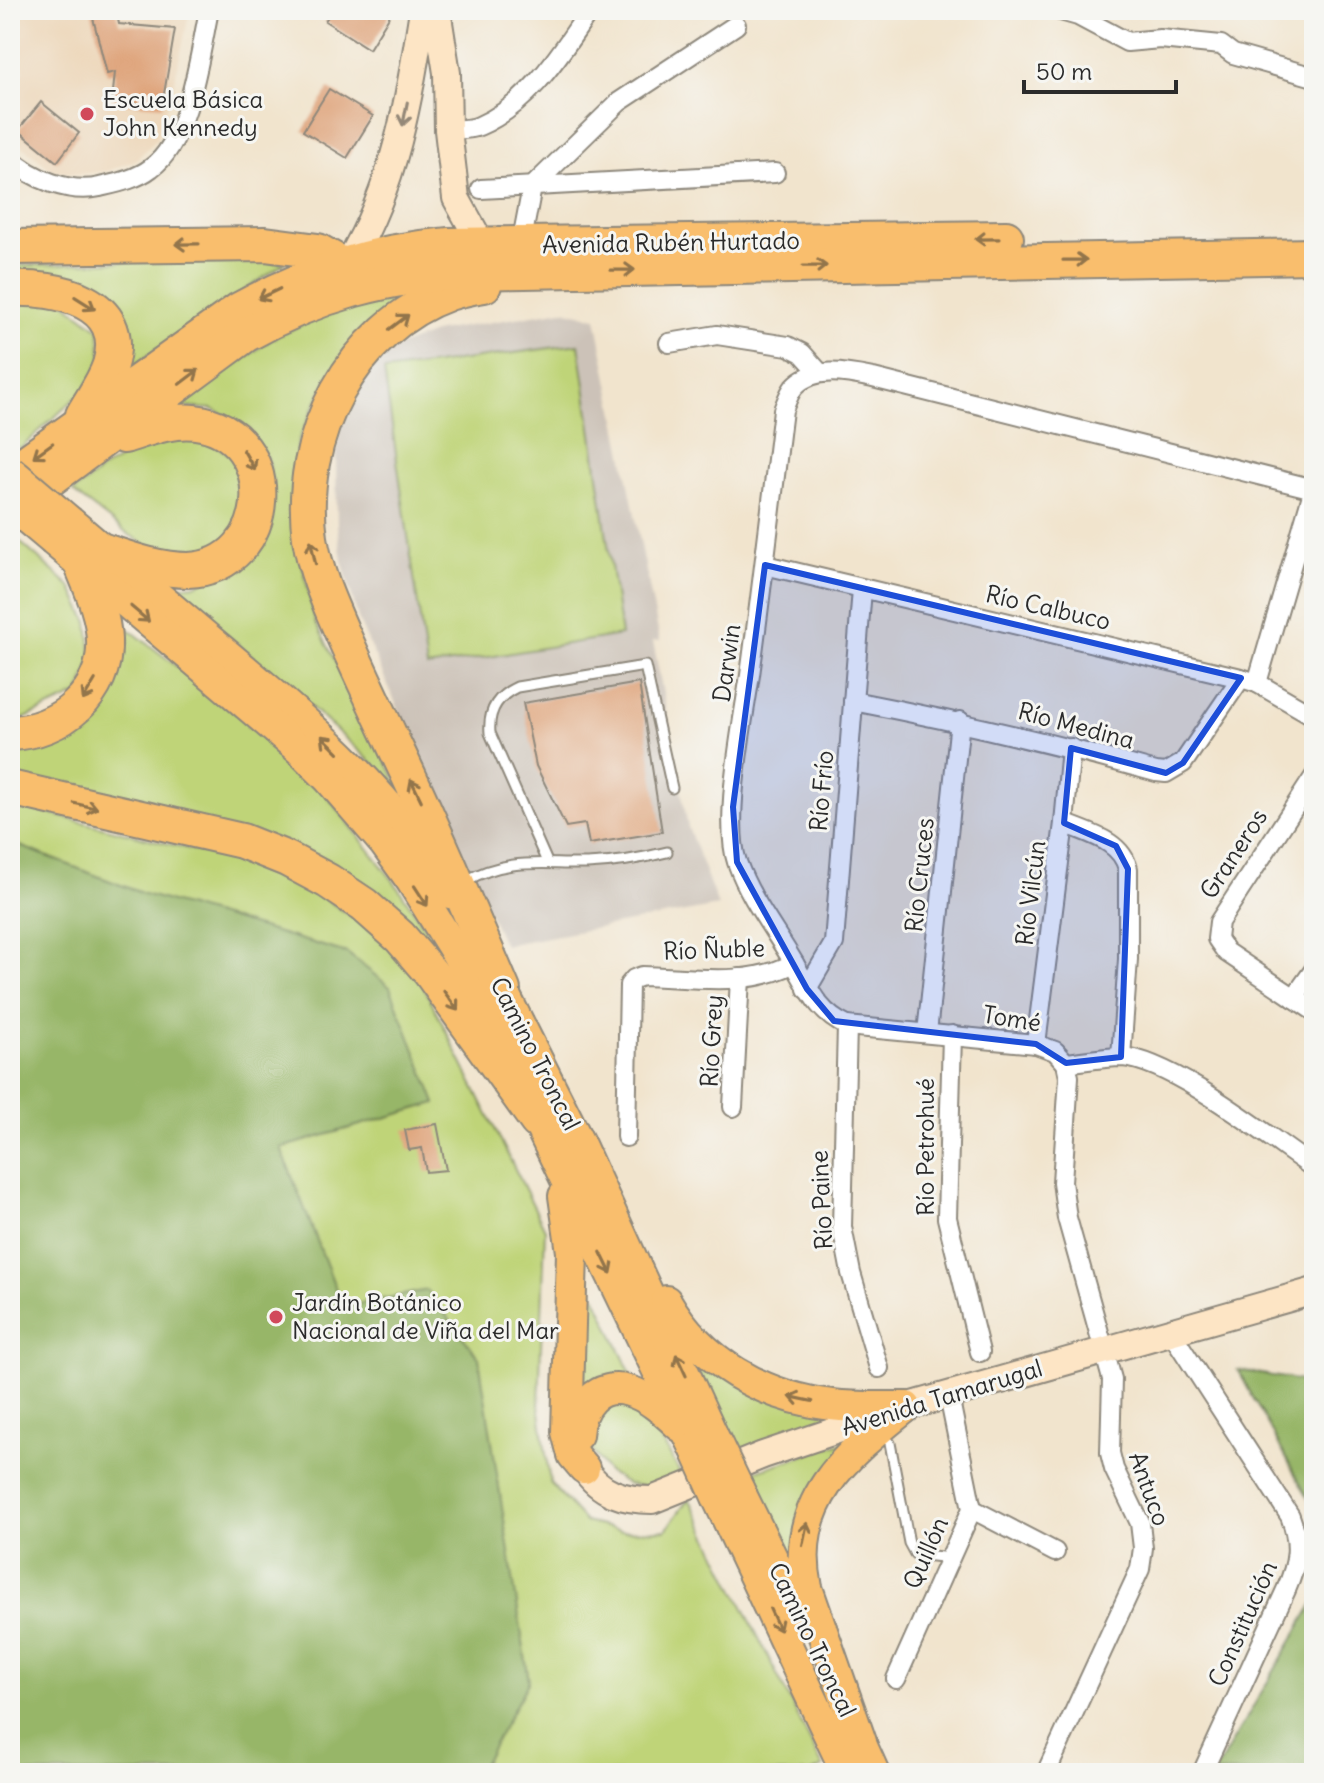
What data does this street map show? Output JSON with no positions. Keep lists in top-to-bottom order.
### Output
{
  "streets": {
    "highway": ["Avenida Rubén Hurtado"],
    "main road": ["Camino Troncal"],
    "street": [
      "Río Calbuco",
      "Darwin",
      "Río Medina",
      "Río Frío",
      "Graneros",
      "Río Cruces",
      "Río Vilcún",
      "Río Ñuble",
      "Tomé",
      "Río Grey",
      "Río Petrohué",
      "Río Paine",
      "Avenida Tamarugal",
      "Antuco",
      "Quillón",
      "Constitución"
    ]
  },
  "crossings": [
    ["Río Calbuco", "Darwin"],
    ["Río Calbuco", "Río Medina"],
    ["Río Calbuco", "Río Frío"],
    ["Darwin", "Río Ñuble"],
    ["Río Medina", "Río Frío"],
    ["Río Medina", "Río Cruces"],
    ["Río Medina", "Río Vilcún"],
    ["Río Cruces", "Tomé"],
    ["Río Vilcún", "Tomé"],
    ["Río Ñuble", "Río Grey"],
    ["Tomé", "Río Petrohué"],
    ["Tomé", "Río Paine"],
    ["Tomé", "Antuco"],
    ["Avenida Tamarugal", "Antuco"],
    ["Avenida Tamarugal", "Quillón"],
    ["Avenida Tamarugal", "Constitución"]
  ],
  "places": ["Escuela Básica John Kennedy", "Jardín Botánico Nacional de Viña del Mar"],
  "scale_bar": "50 m"
}
